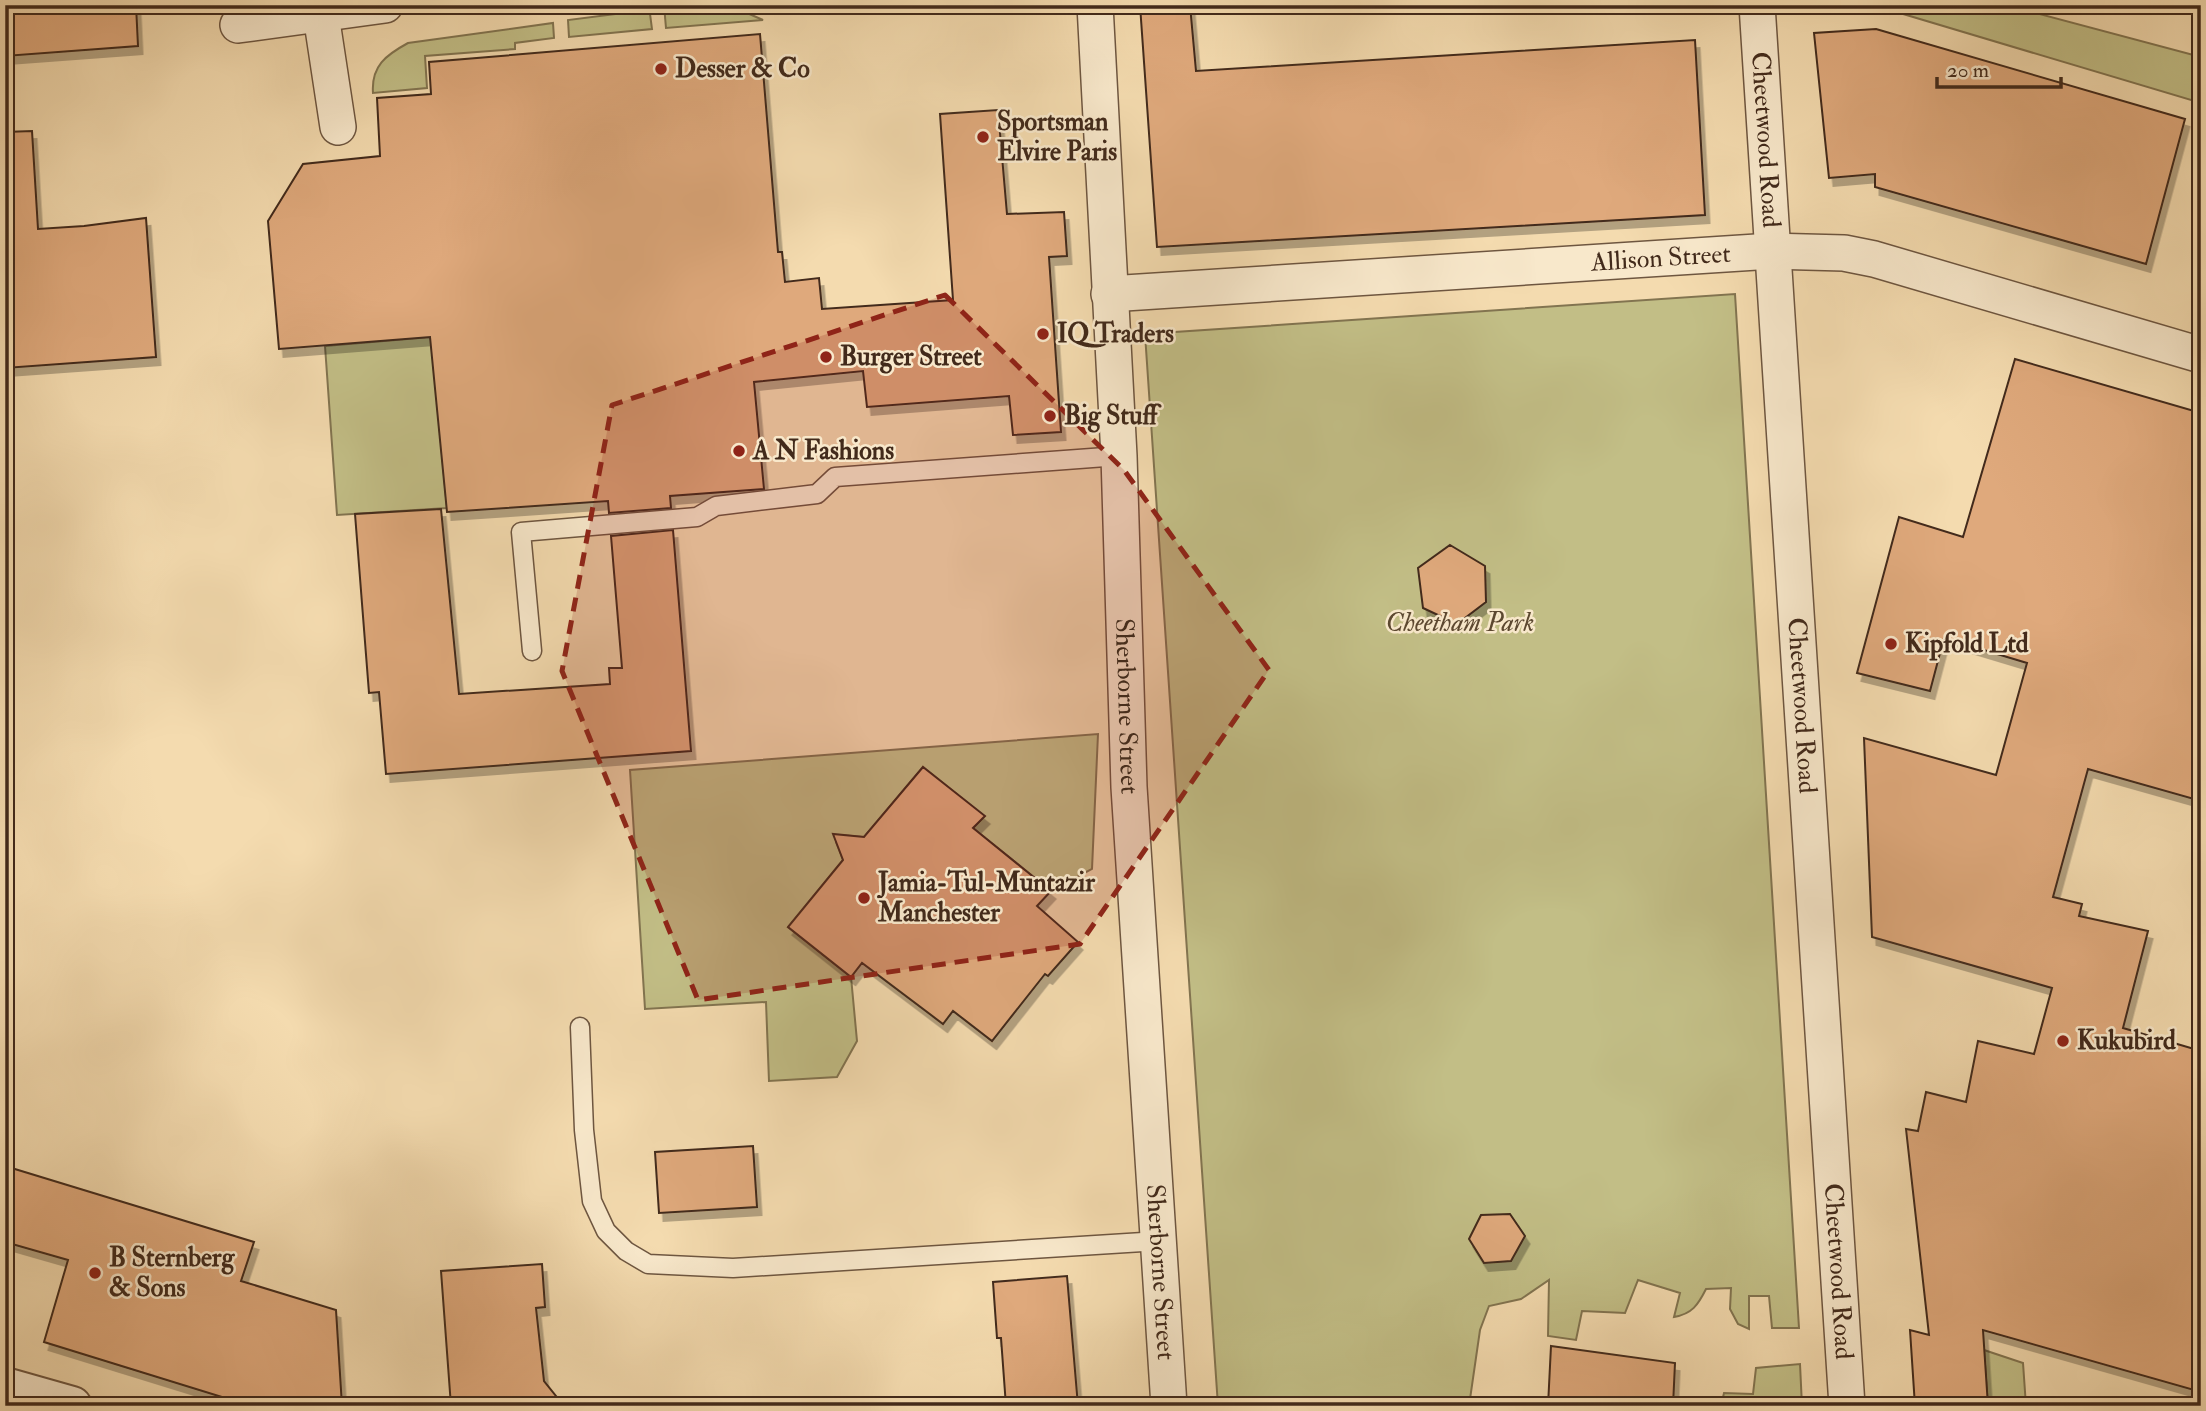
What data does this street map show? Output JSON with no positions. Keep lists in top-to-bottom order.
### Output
{
  "streets": {
    "street": ["Cheetwood Road", "Allison Street", "Sherborne Street"]
  },
  "crossings": [
    ["Cheetwood Road", "Allison Street"],
    ["Allison Street", "Sherborne Street"]
  ],
  "parks": ["Cheetham Park"],
  "places": [
    "Desser & Co",
    "Sportsman Elvire Paris",
    "IQ Traders",
    "Burger Street",
    "Big Stuff",
    "A N Fashions",
    "Kipfold Ltd",
    "Jamia-Tul-Muntazir Manchester",
    "Kukubird",
    "B Sternberg & Sons"
  ],
  "scale_bar": "20 m"
}
